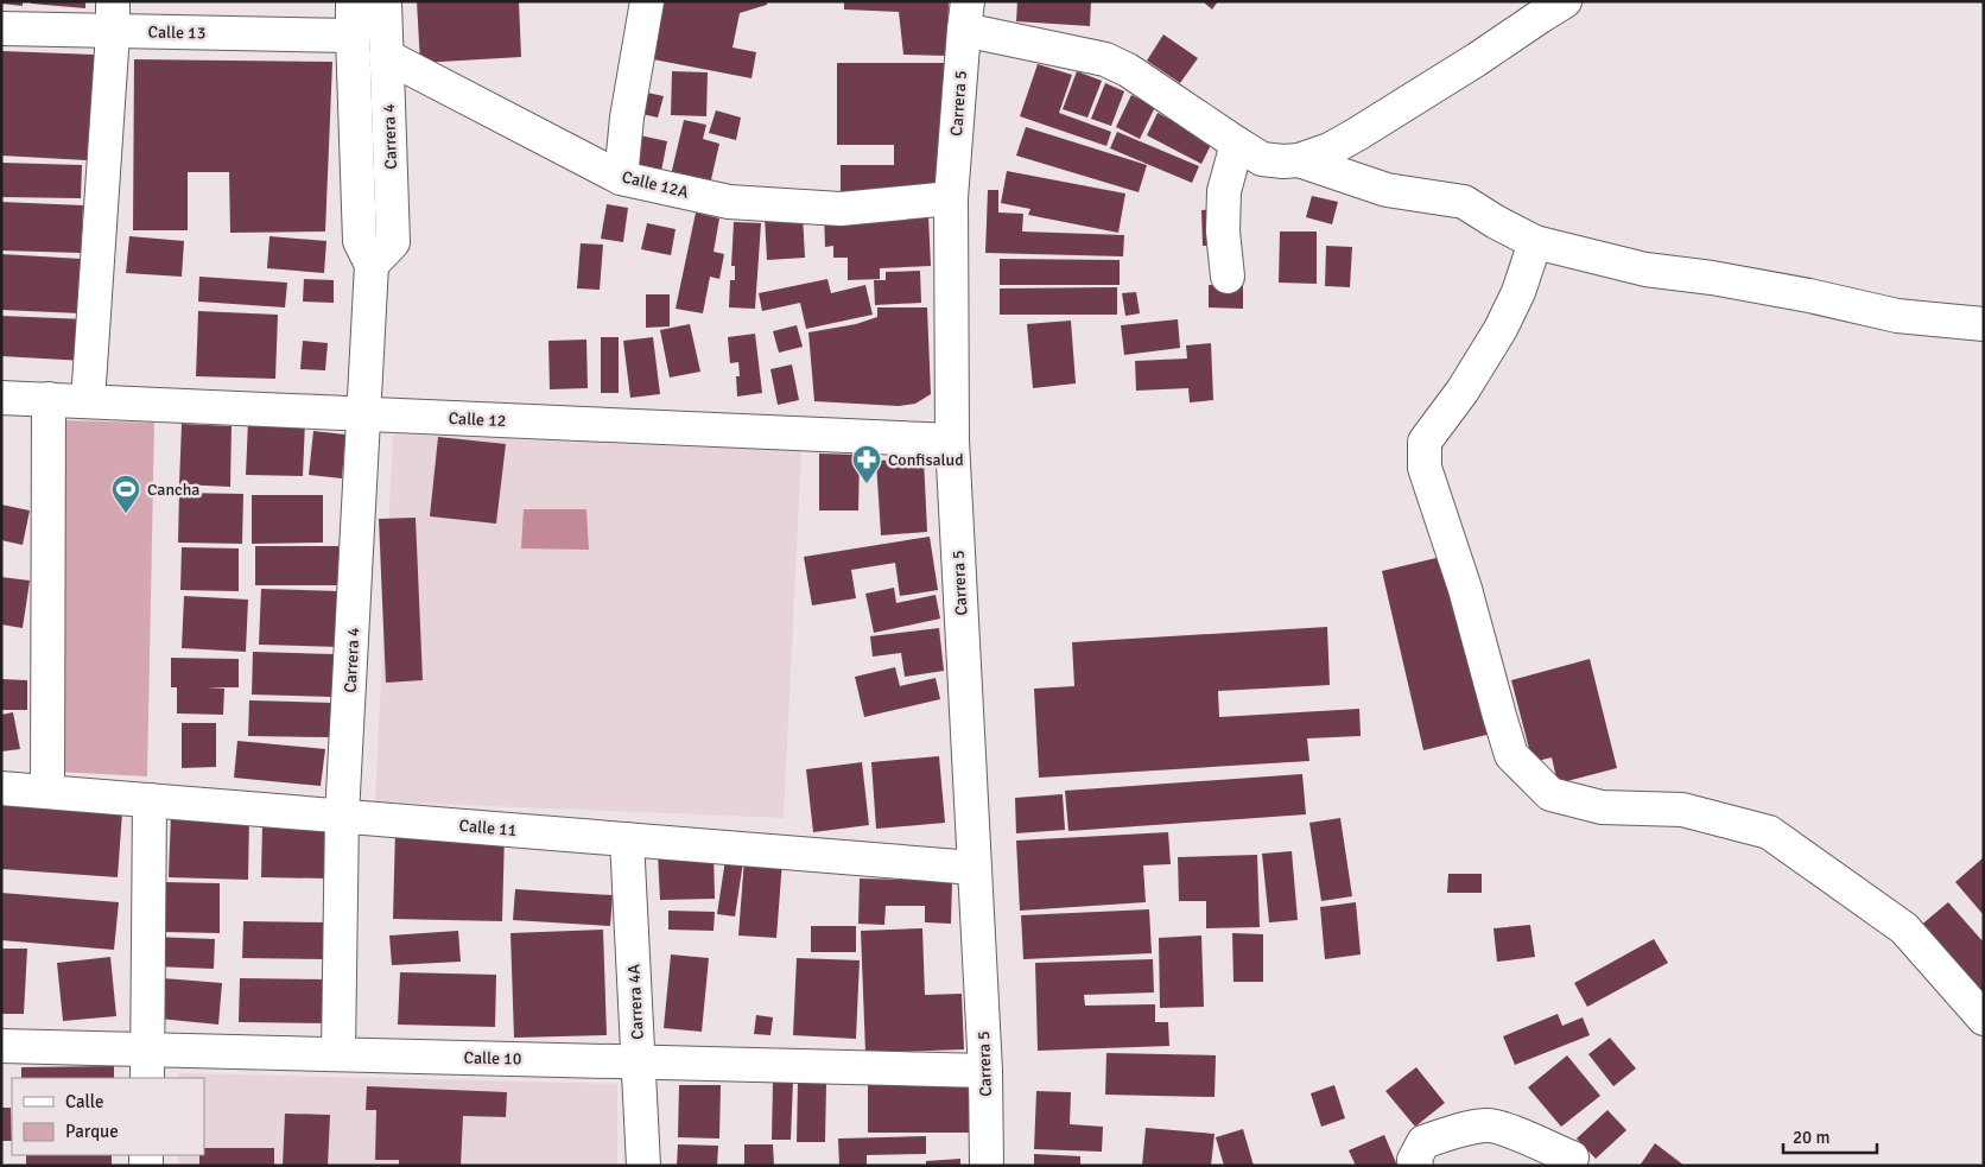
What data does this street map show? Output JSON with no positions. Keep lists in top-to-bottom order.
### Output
{
  "streets": {
    "street": [
      "Calle 13",
      "Carrera 5",
      "Carrera 4",
      "Calle 12A",
      "Calle 12",
      "Calle 11",
      "Carrera 4A",
      "Calle 10"
    ]
  },
  "crossings": [
    ["Calle 13", "Carrera 4"],
    ["Carrera 5", "Calle 12A"],
    ["Carrera 5", "Calle 12"],
    ["Carrera 5", "Calle 11"],
    ["Carrera 5", "Calle 10"],
    ["Carrera 4", "Calle 12A"],
    ["Carrera 4", "Calle 12"],
    ["Carrera 4", "Calle 11"],
    ["Carrera 4", "Calle 10"],
    ["Calle 11", "Carrera 4A"],
    ["Carrera 4A", "Calle 10"]
  ],
  "places": {
    "pharmacy": ["Confisalud"],
    "sports": ["Cancha"]
  },
  "legend": ["Calle", "Parque"],
  "scale_bar": "20 m"
}
